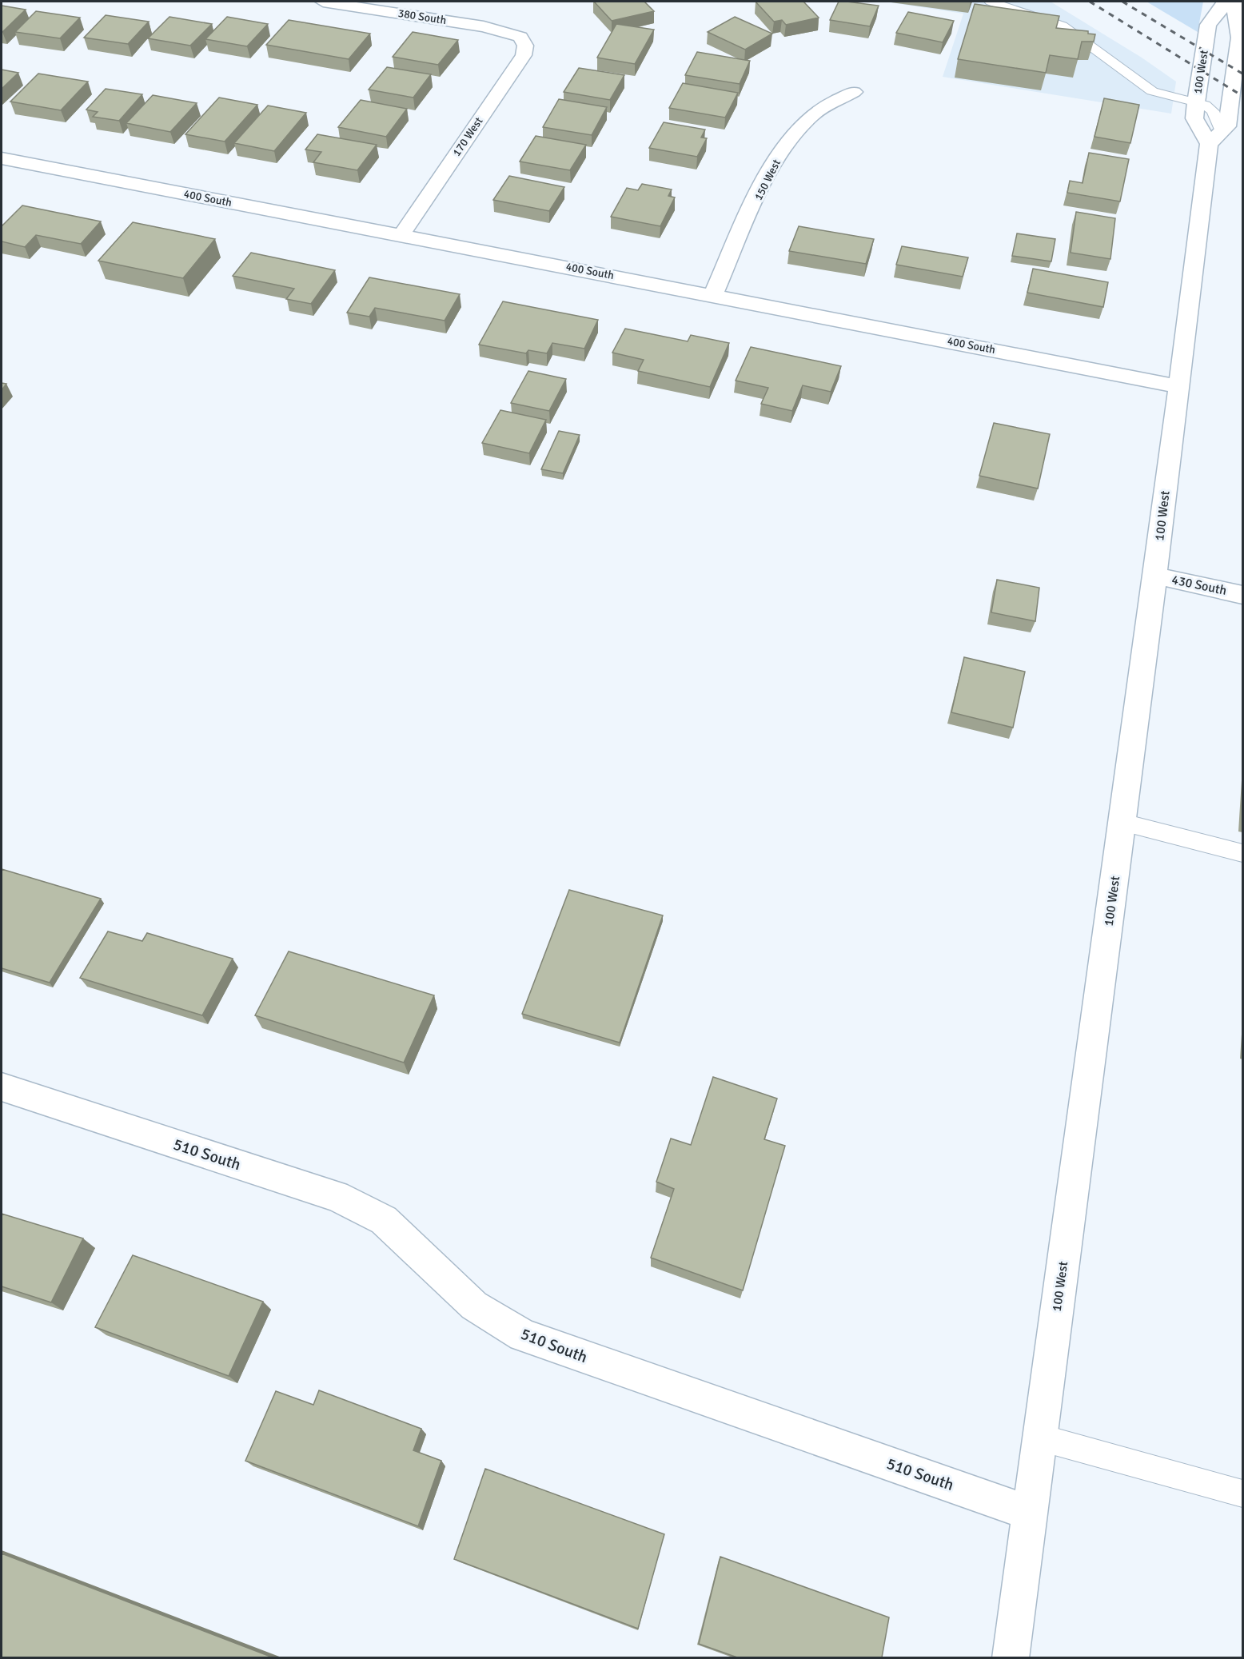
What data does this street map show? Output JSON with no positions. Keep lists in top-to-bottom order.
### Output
{
  "streets": {
    "street": [
      "380 South",
      "100 West",
      "170 West",
      "150 West",
      "400 South",
      "430 South",
      "510 South"
    ]
  },
  "crossings": [
    ["380 South", "170 West"],
    ["100 West", "400 South"],
    ["100 West", "430 South"],
    ["100 West", "510 South"],
    ["170 West", "400 South"],
    ["150 West", "400 South"]
  ]
}
